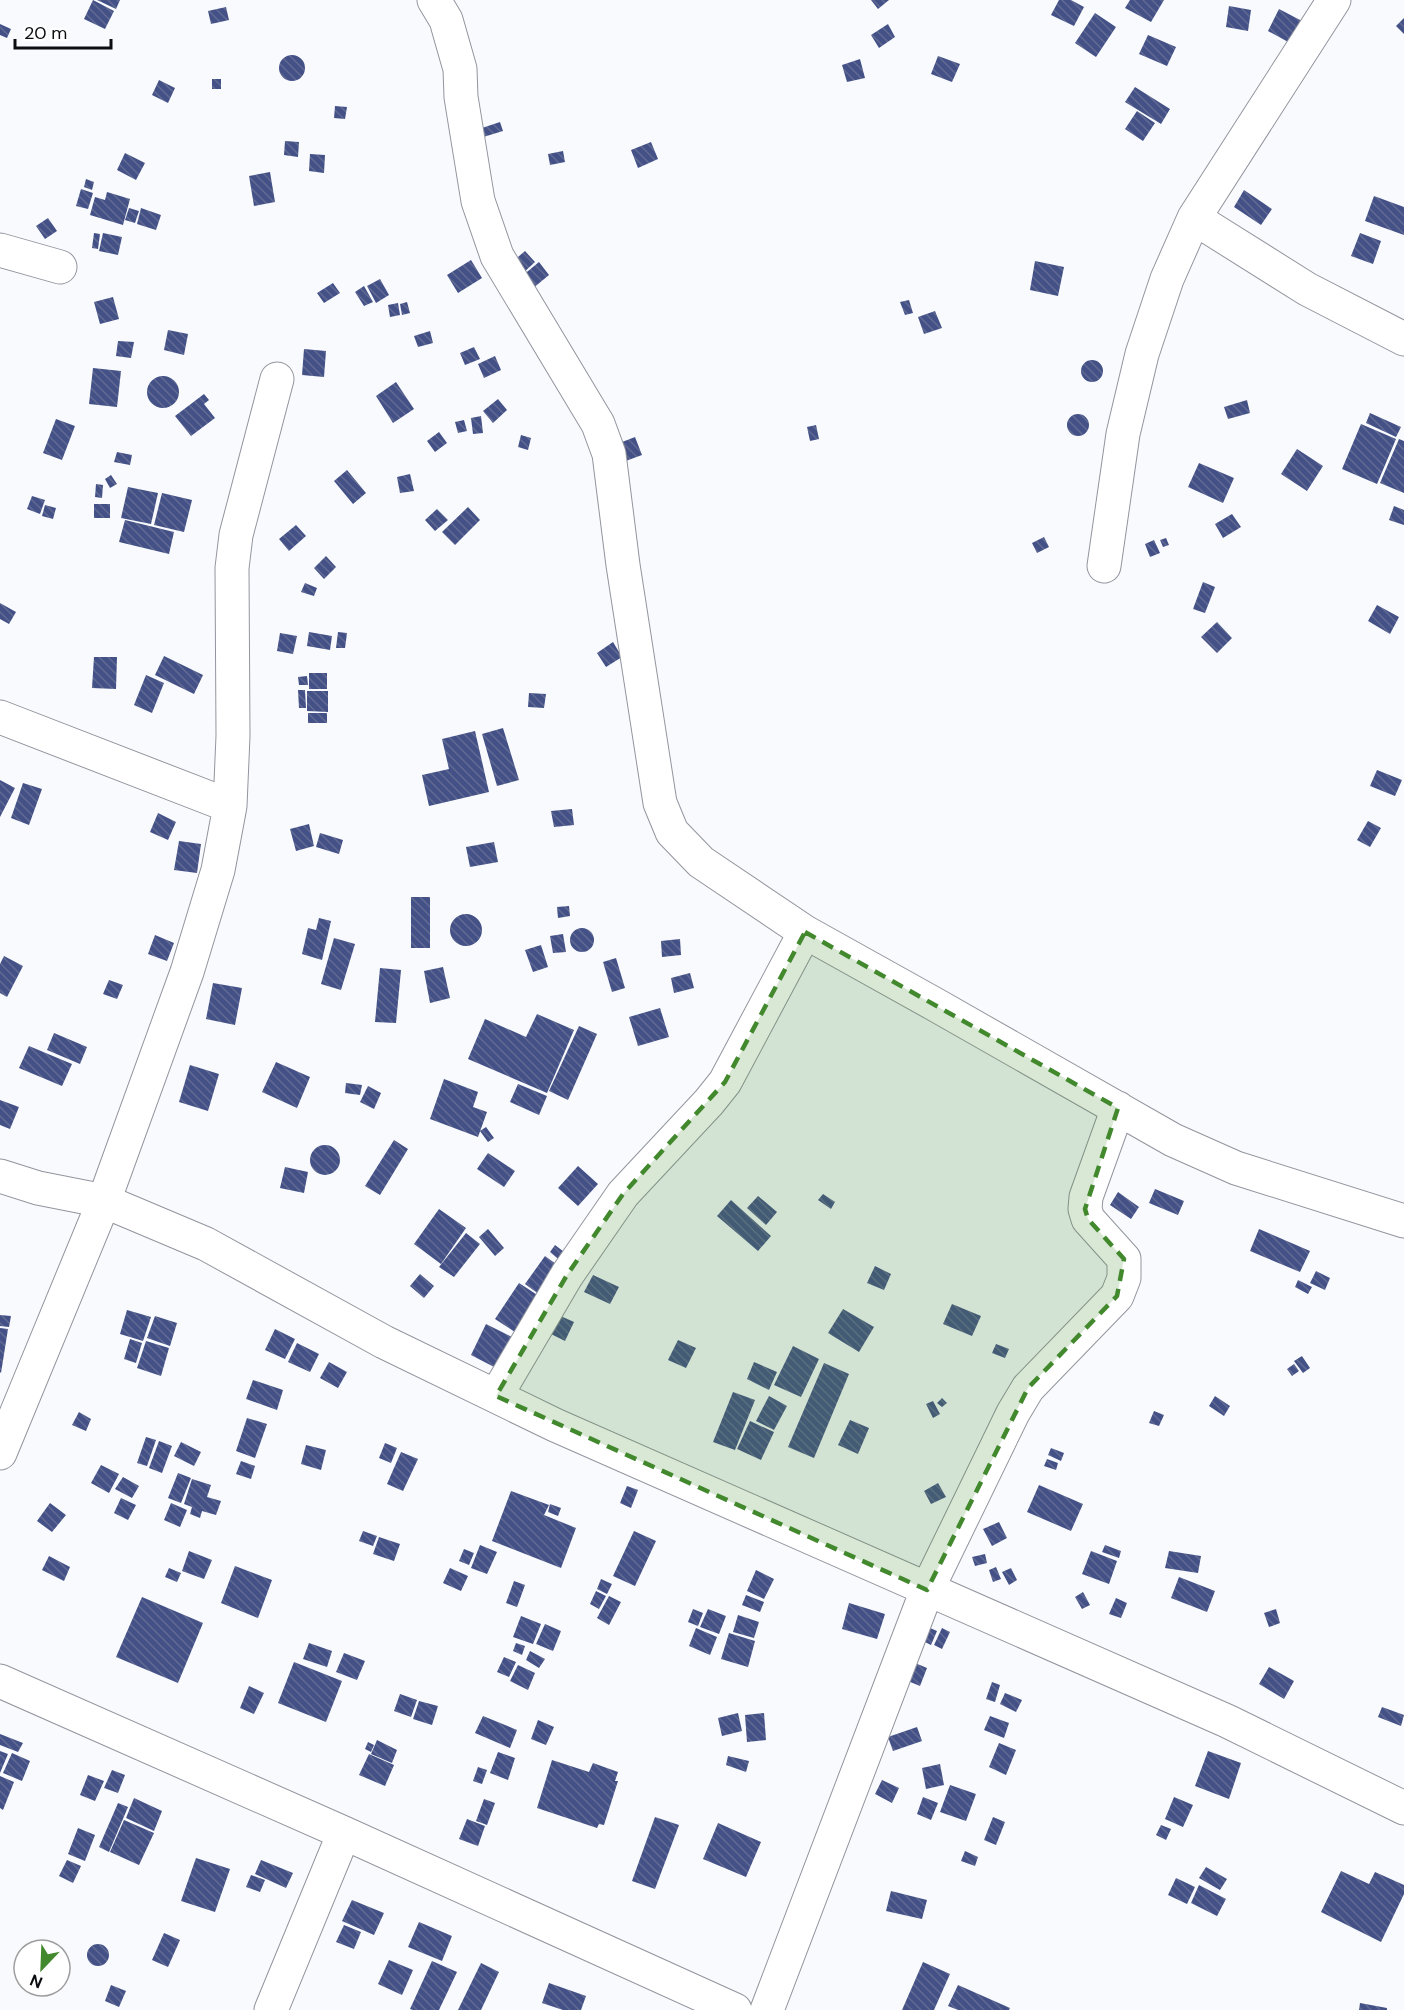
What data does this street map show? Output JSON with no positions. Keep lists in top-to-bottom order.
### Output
{
  "scale_bar": "20 m",
  "north": "bottom left"
}
